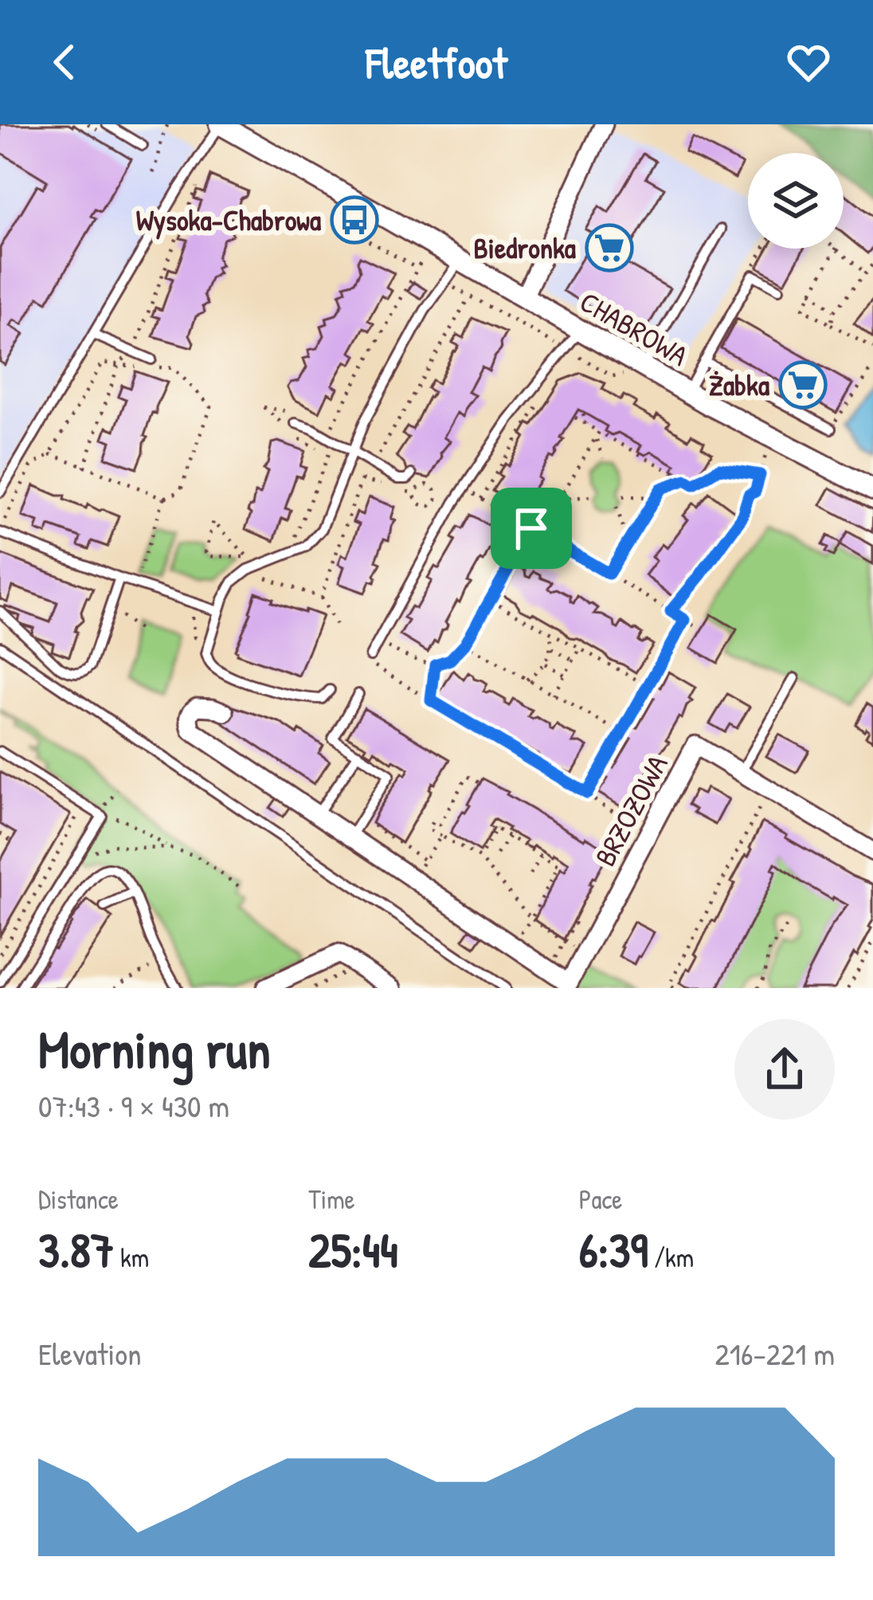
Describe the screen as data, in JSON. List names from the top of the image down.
{
  "streets": {
    "street": ["CHABROWA", "BRZOZOWA"]
  },
  "places": {
    "bus stop": ["Wysoka-Chabrowa"],
    "supermarket": ["Biedronka", "Żabka"]
  },
  "page": {
    "header": "Fleetfoot",
    "heading": ["Morning run", "07:43 · 9 × 430 m"],
    "stats": [
      ["Distance", "3.87 km"],
      ["Time", "25:44"],
      ["Pace", "6:39 /km"]
    ],
    "chart": ["Elevation", "216–221 m"]
  }
}
